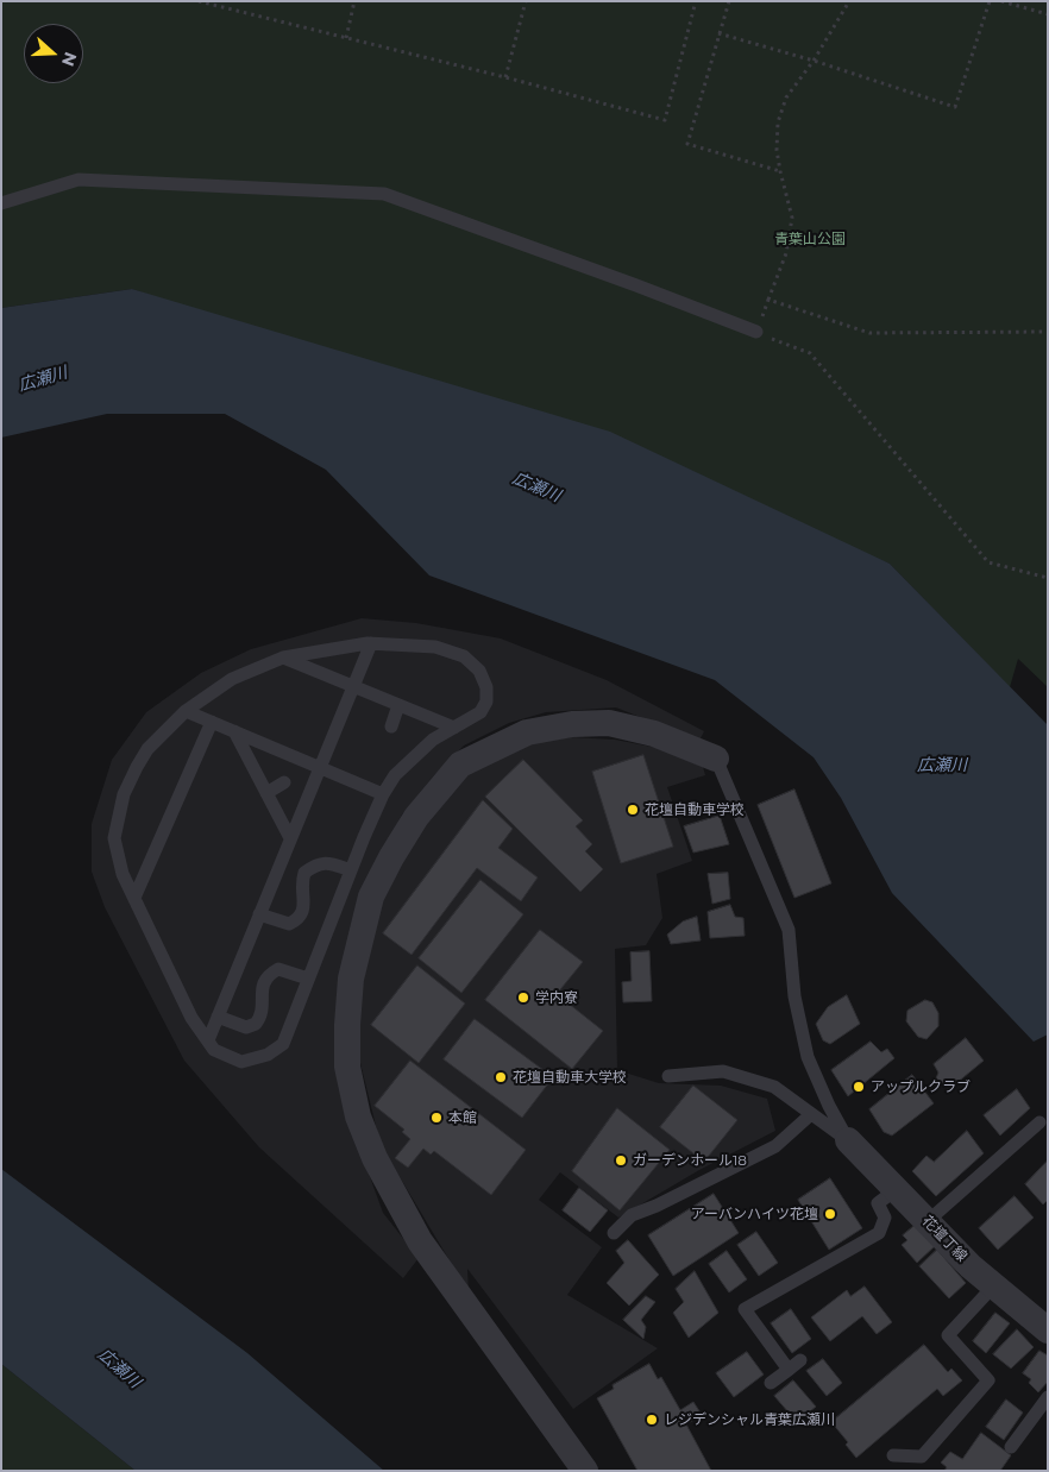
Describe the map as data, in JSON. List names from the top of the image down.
{
  "streets": {
    "street": ["花壇丁線"]
  },
  "water": ["広瀬川"],
  "parks": ["青葉山公園"],
  "places": [
    "花壇自動車学校",
    "学内寮",
    "花壇自動車大学校",
    "アップルクラブ",
    "本館",
    "ガーデンホール18",
    "アーバンハイツ花壇",
    "レジデンシャル青葉広瀬川"
  ],
  "north": "right"
}
